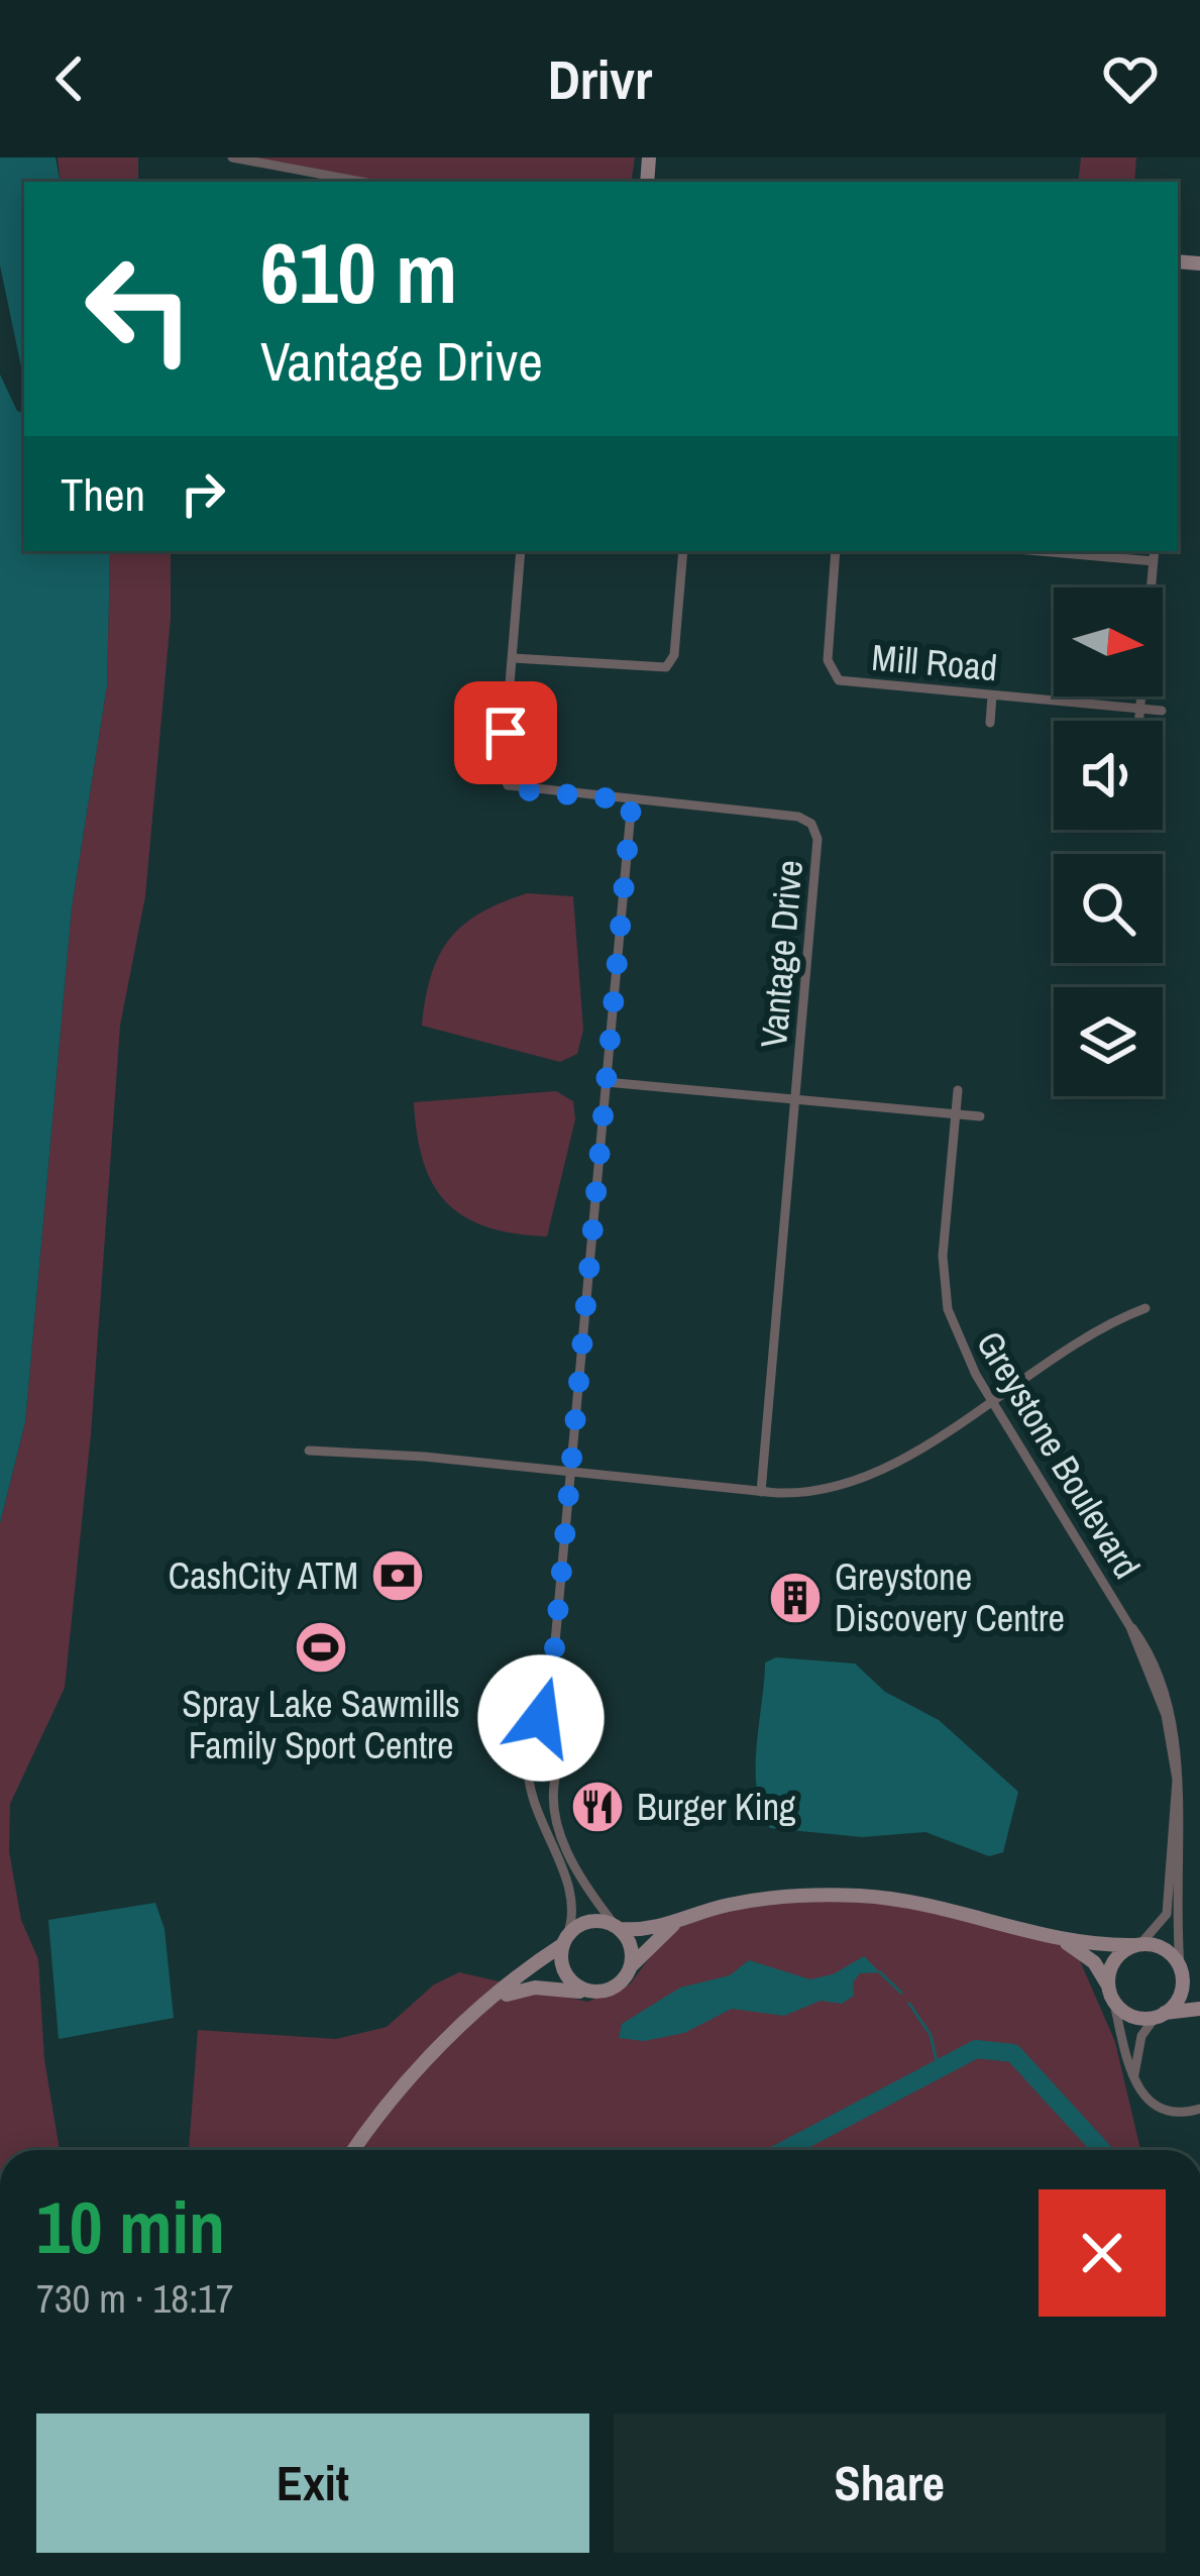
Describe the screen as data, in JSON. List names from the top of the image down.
{
  "streets": {
    "street": ["Mill Road", "Vantage Drive", "Greystone Boulevard"]
  },
  "places": {
    "bank": ["CashCity ATM"],
    "building": ["Greystone Discovery Centre"],
    "sports": ["Spray Lake Sawmills Family Sport Centre"],
    "restaurant": ["Burger King"]
  },
  "north": "right",
  "page": {
    "header": "Drivr",
    "turn": ["610 m", "Vantage Drive"],
    "then": "Then",
    "heading": ["10 min", "730 m · 18:17"],
    "buttons": ["Exit", "Share"]
  }
}
